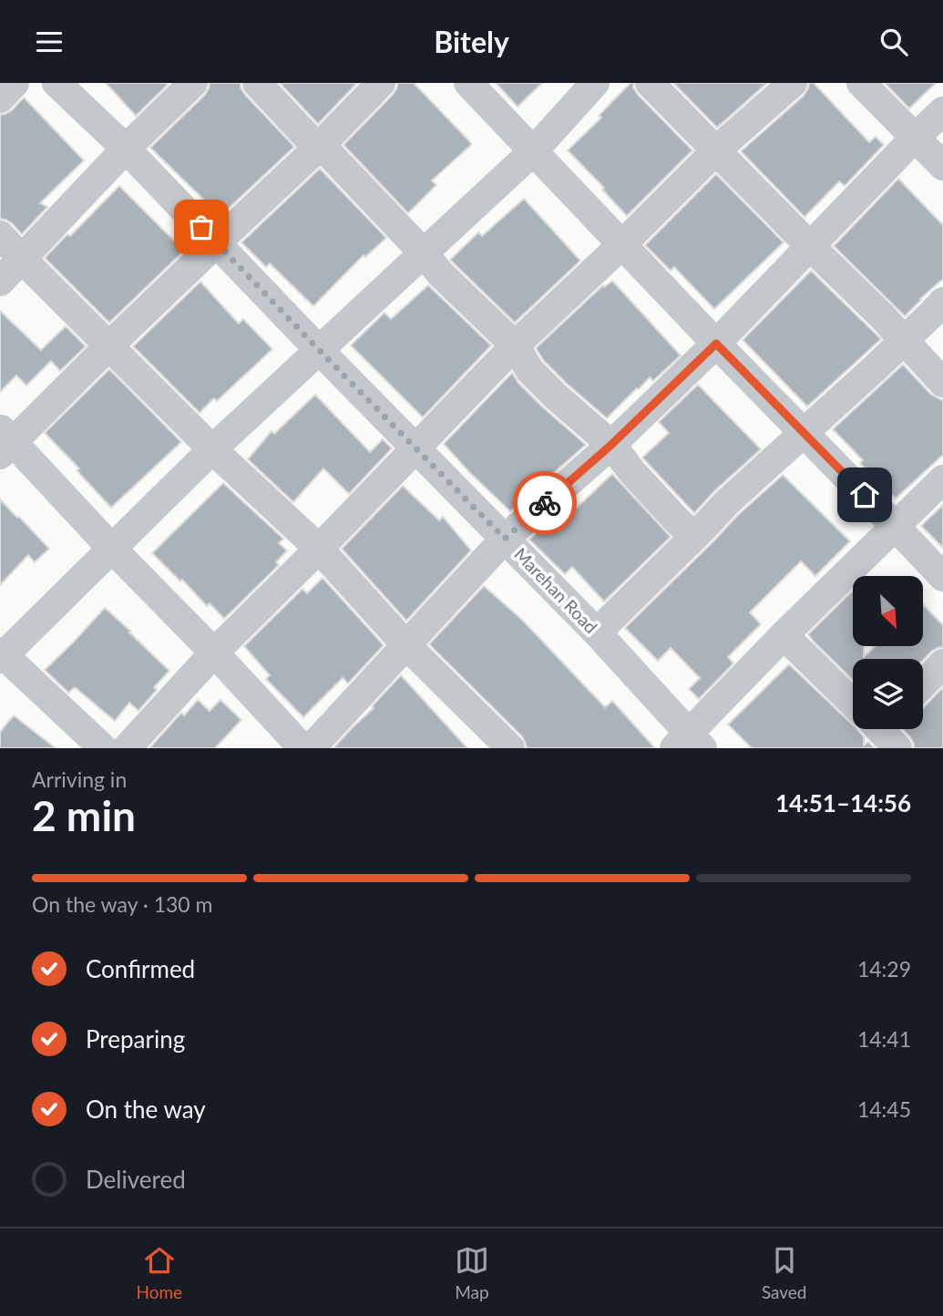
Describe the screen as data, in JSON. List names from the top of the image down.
{
  "streets": {
    "street": ["Marehan Road"]
  },
  "north": "bottom right",
  "page": {
    "header": "Bitely",
    "heading": ["2 min", "Arriving in", "14:51–14:56"],
    "bar": "On the way · 130 m",
    "list": [
      ["Confirmed", "14:29"],
      ["Preparing", "14:41"],
      ["On the way", "14:45"],
      "Delivered"
    ],
    "tabs": ["Home", "Map", "Saved"]
  }
}
